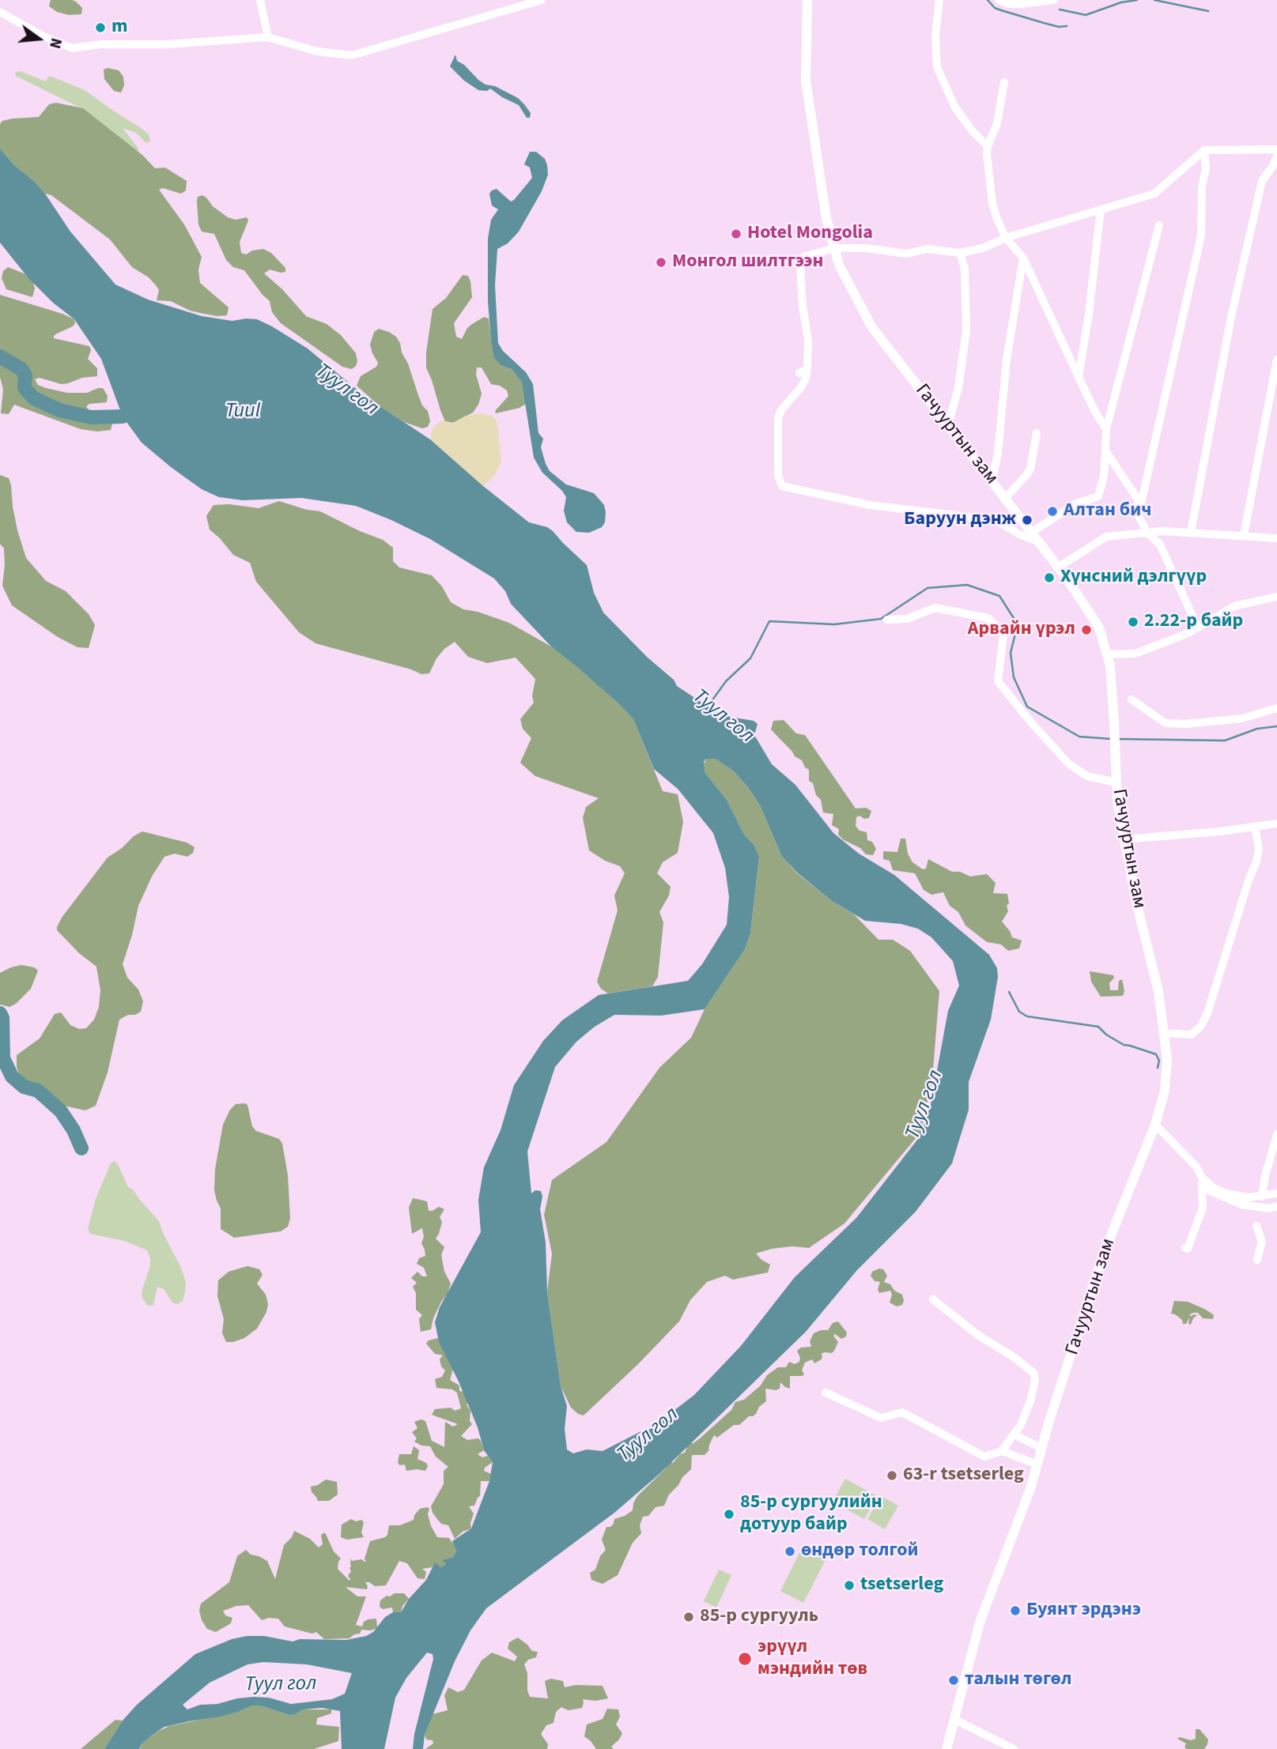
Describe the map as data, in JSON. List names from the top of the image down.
{
  "streets": {
    "main road": ["Гачууртын зам"]
  },
  "water": ["Туул гол", "Tuul"],
  "places": [
    "m",
    "Hotel Mongolia",
    "Монгол шилтгээн",
    "Алтан бич",
    "Баруун дэнж",
    "Хүнсний дэлгүүр",
    "2.22-р байр",
    "Арвайн үрэл",
    "63-r tsetserleg",
    "85-р сургуулийн дотуур байр",
    "өндөр толгой",
    "tsetserleg",
    "Буянт эрдэнэ",
    "85-р сургууль",
    "эрүүл мэндийн төв",
    "талын төгөл"
  ],
  "north": "right"
}
